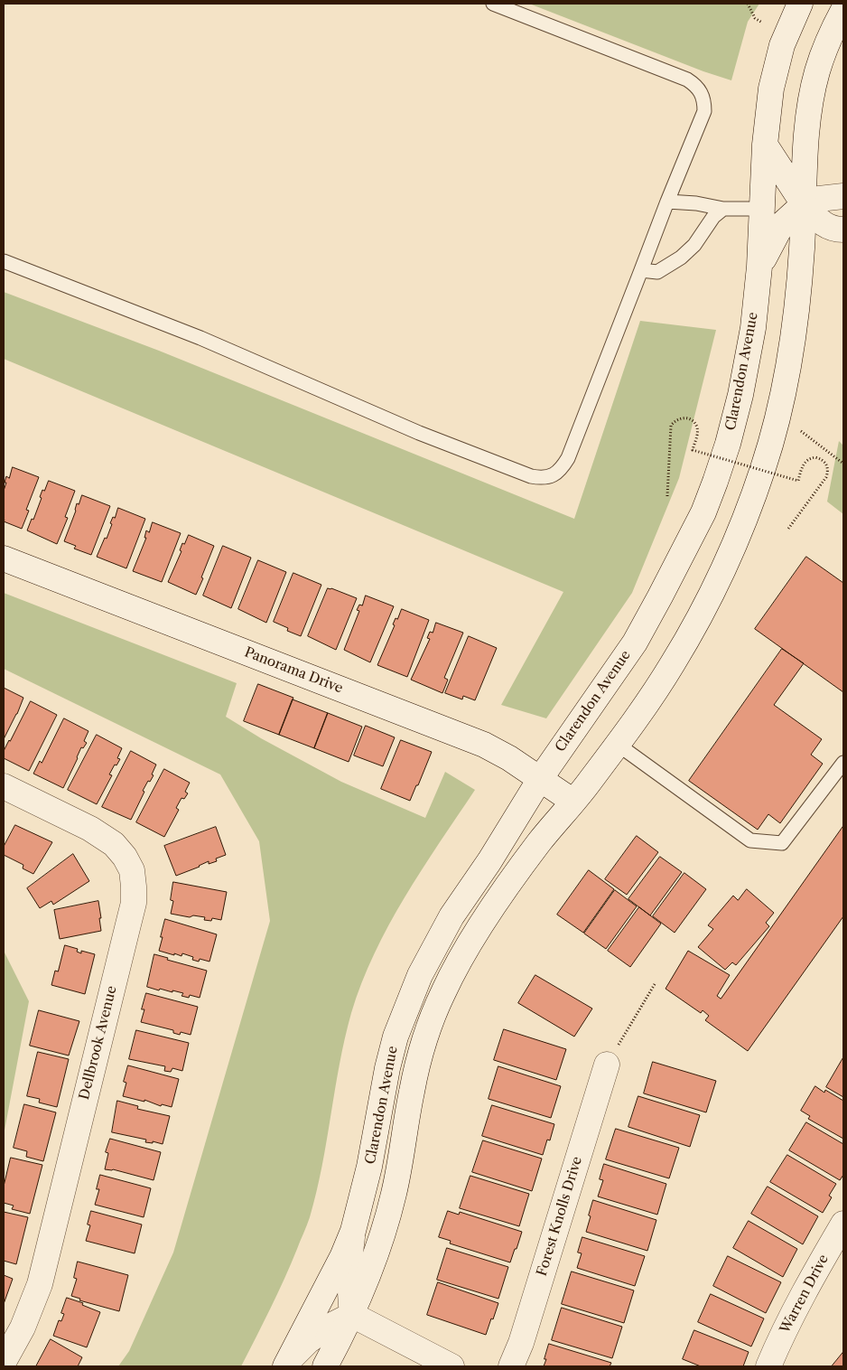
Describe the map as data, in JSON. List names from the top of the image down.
{
  "streets": {
    "main road": [
      "Clarendon Avenue",
      "Panorama Drive",
      "Dellbrook Avenue",
      "Forest Knolls Drive",
      "Warren Drive"
    ]
  },
  "crossings": [
    ["Clarendon Avenue", "Panorama Drive"]
  ]
}
